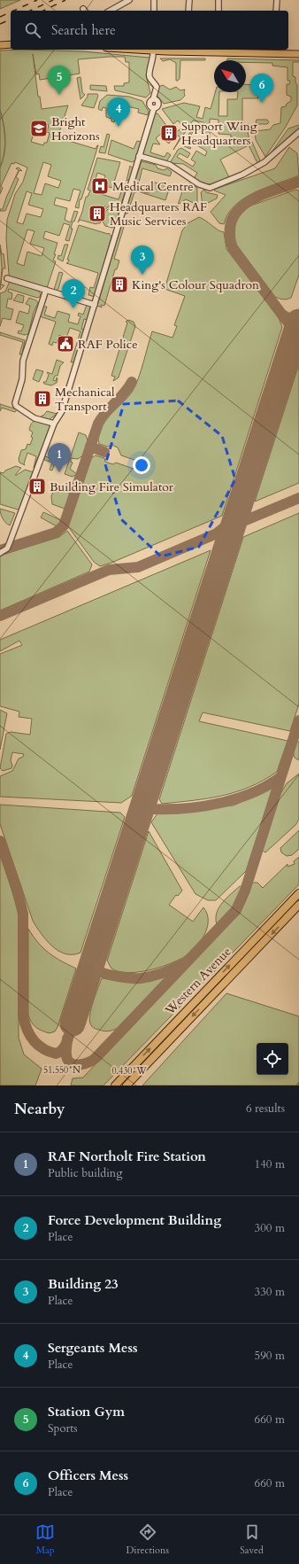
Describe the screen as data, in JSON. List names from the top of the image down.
{
  "streets": {
    "highway": ["Western Avenue"]
  },
  "places": {
    "school or university": ["Bright Horizons"],
    "building": [
      "Support Wing Headquarters",
      "Headquarters RAF Music Services",
      "King's Colour Squadron",
      "Mechanical Transport",
      "Building Fire Simulator"
    ],
    "hospital": ["Medical Centre"],
    "public building": ["RAF Police"]
  },
  "north": "top left",
  "page": {
    "search": "Search here",
    "pins": [
      "5",
      "6",
      "4",
      "3",
      "2",
      "1"
    ],
    "heading": ["Nearby", "6 results"],
    "list": [
      {
        "mark": "1",
        "name": "RAF Northolt Fire Station",
        "note": "Public building",
        "value": "140 m"
      },
      {
        "mark": "2",
        "name": "Force Development Building",
        "note": "Place",
        "value": "300 m"
      },
      {
        "mark": "3",
        "name": "Building 23",
        "note": "Place",
        "value": "330 m"
      },
      {
        "mark": "4",
        "name": "Sergeants Mess",
        "note": "Place",
        "value": "590 m"
      },
      {
        "mark": "5",
        "name": "Station Gym",
        "note": "Sports",
        "value": "660 m"
      },
      {
        "mark": "6",
        "name": "Officers Mess",
        "note": "Place",
        "value": "660 m"
      }
    ],
    "nav": ["Map", "Directions", "Saved"]
  },
  "coordinates": ["51.550°N", "0.430°W"]
}
